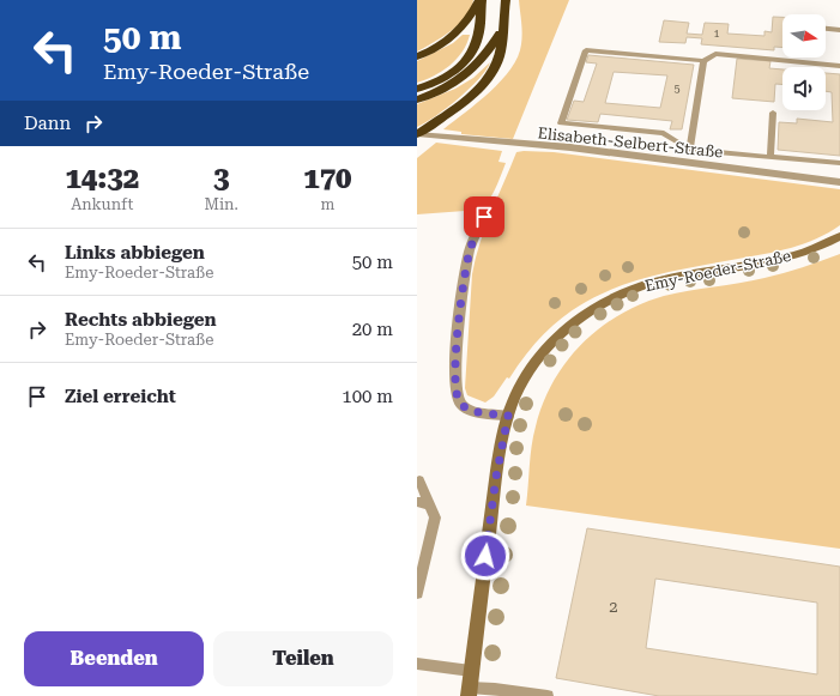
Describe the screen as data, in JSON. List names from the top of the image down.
{
  "streets": {
    "street": ["Elisabeth-Selbert-Straße", "Emy-Roeder-Straße"]
  },
  "house_numbers": ["1", "5", "2"],
  "north": "right",
  "page": {
    "turn": ["50 m", "Emy-Roeder-Straße"],
    "then": "Dann",
    "eta": [
      "14:32",
      "Ankunft",
      "3",
      "Min.",
      "170",
      "m"
    ],
    "list": [
      {
        "name": "Links abbiegen",
        "note": "Emy-Roeder-Straße",
        "value": "50 m"
      },
      {
        "name": "Rechts abbiegen",
        "note": "Emy-Roeder-Straße",
        "value": "20 m"
      },
      {
        "name": "Ziel erreicht",
        "value": "100 m"
      }
    ],
    "buttons": ["Beenden", "Teilen"]
  }
}
